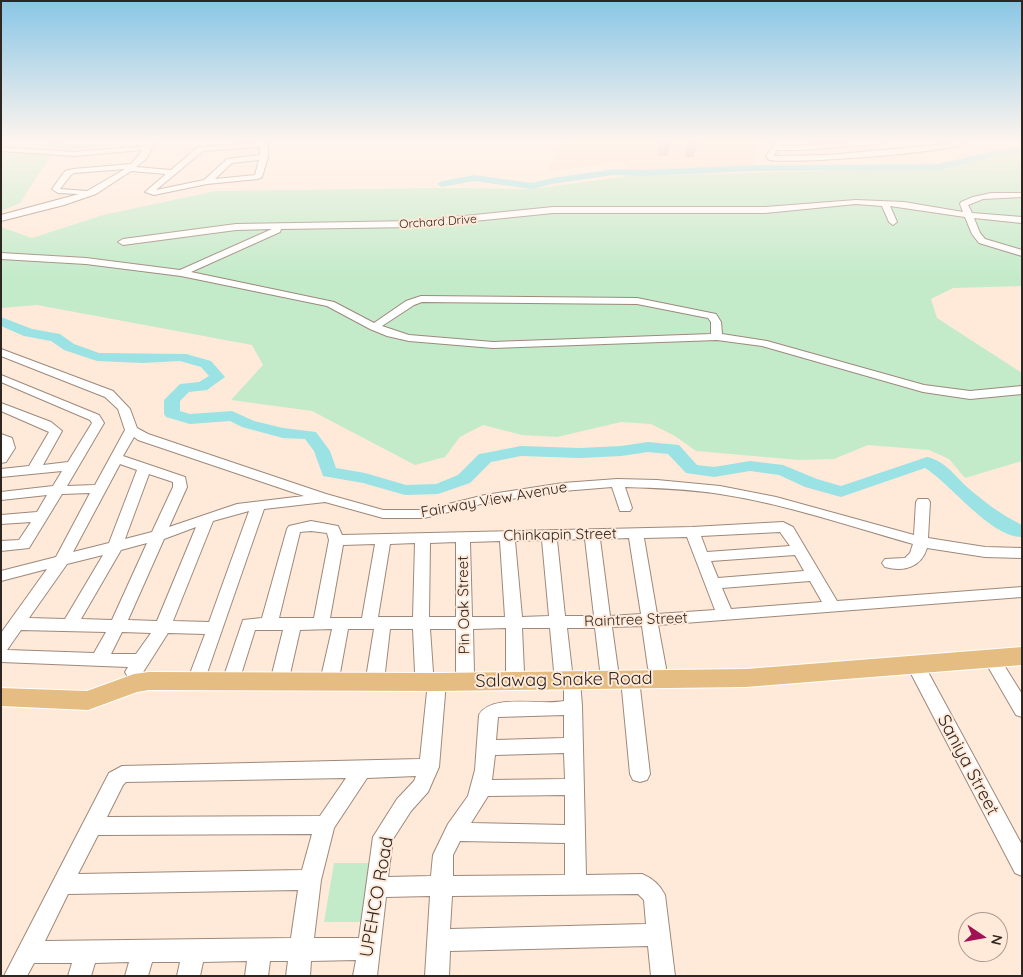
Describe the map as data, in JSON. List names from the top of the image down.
{
  "streets": {
    "main road": ["Salawag Snake Road"],
    "street": [
      "Orchard Drive",
      "Fairway View Avenue",
      "Chinkapin Street",
      "Pin Oak Street",
      "Raintree Street",
      "Saniya Street",
      "UPEHCO Road"
    ]
  },
  "crossings": [
    ["Chinkapin Street", "Pin Oak Street"],
    ["Chinkapin Street", "UPEHCO Road"],
    ["Pin Oak Street", "Raintree Street"],
    ["Raintree Street", "UPEHCO Road"],
    ["Salawag Snake Road", "Saniya Street"],
    ["Salawag Snake Road", "UPEHCO Road"]
  ],
  "north": "right"
}
